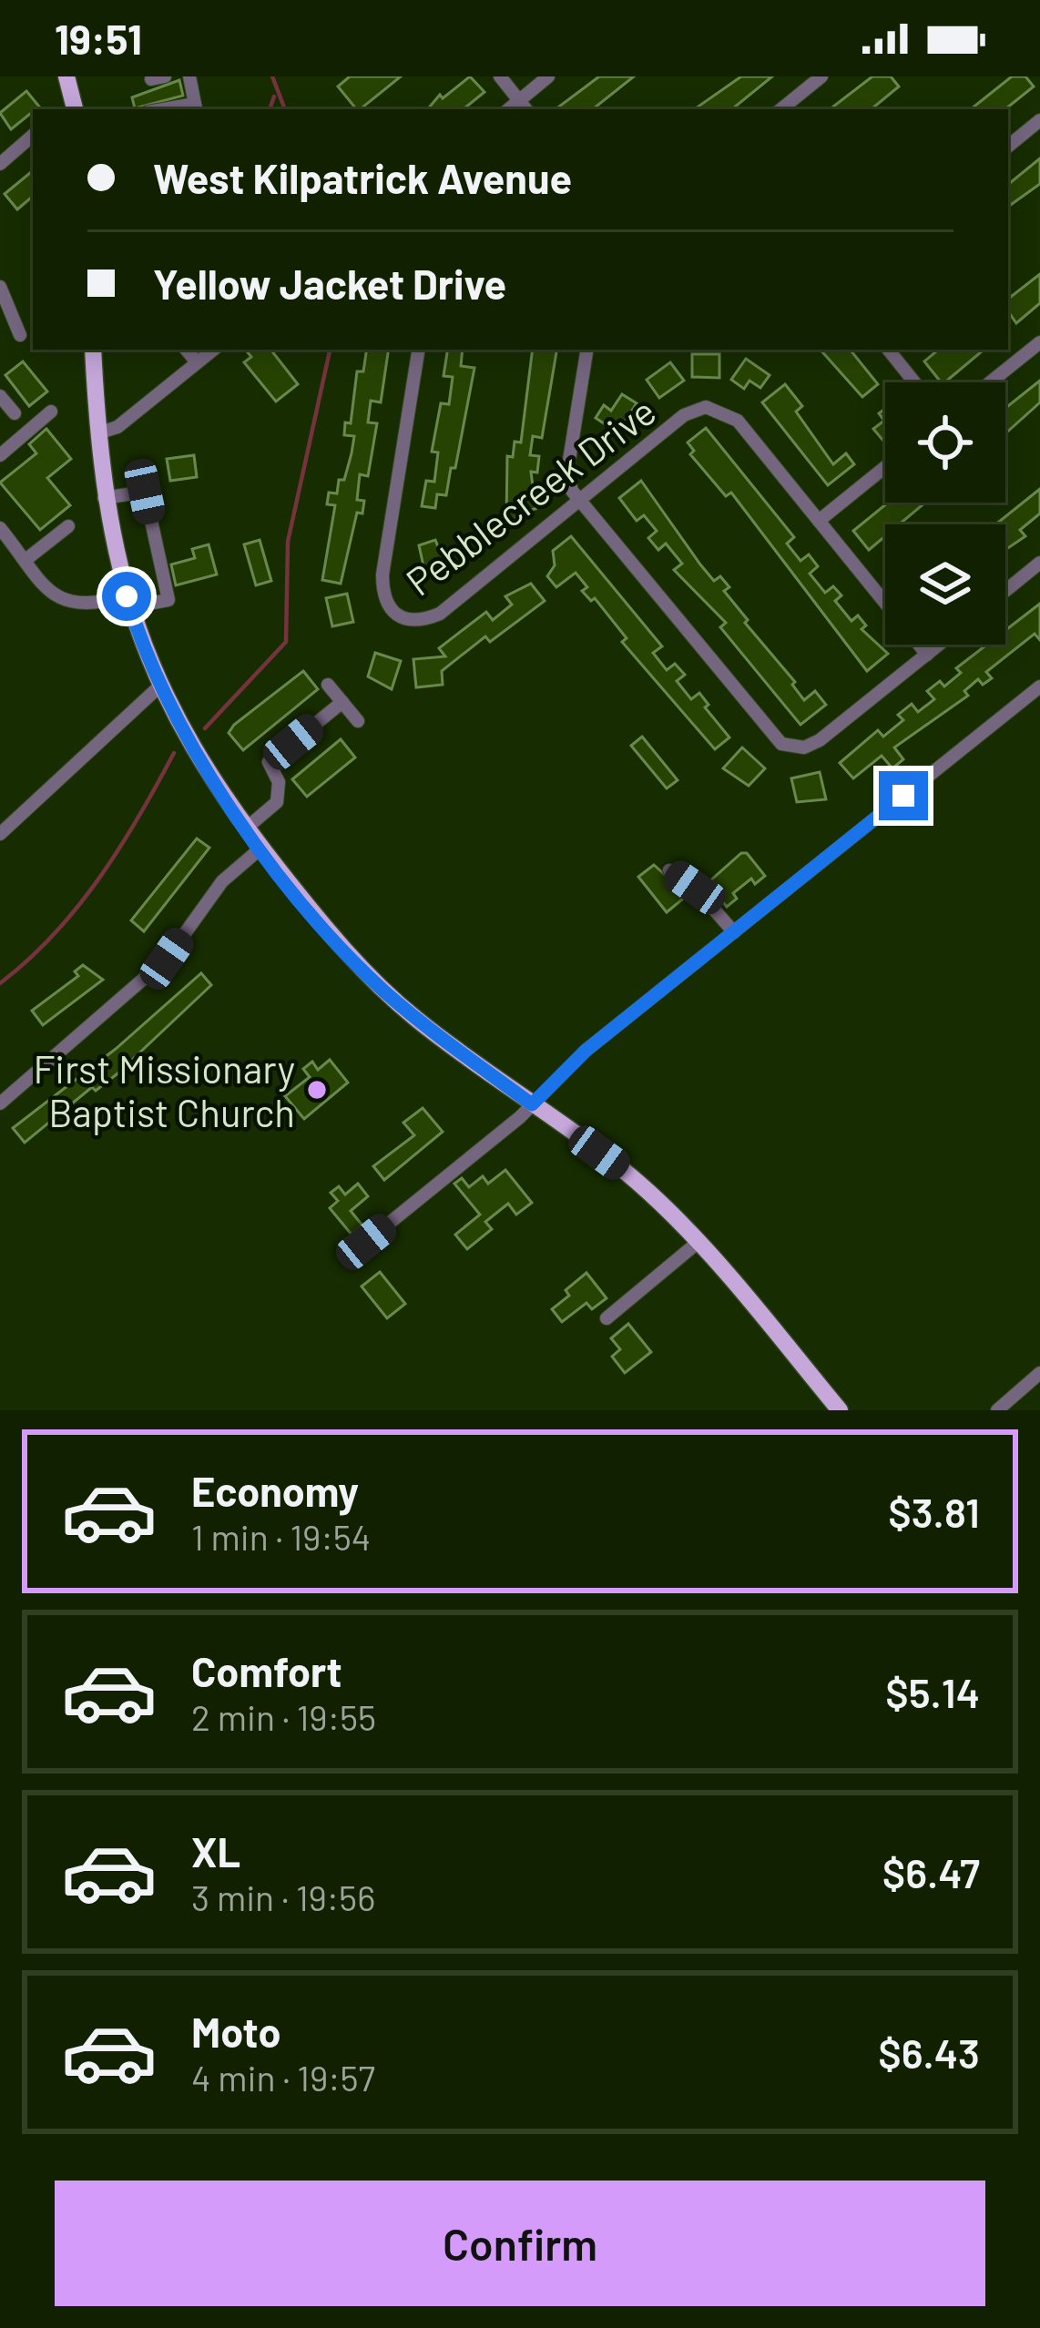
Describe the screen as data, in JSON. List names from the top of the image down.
{
  "streets": {
    "street": ["Pebblecreek Drive"]
  },
  "places": ["First Missionary Baptist Church"],
  "page": {
    "status": "19:51",
    "banner": ["West Kilpatrick Avenue", "Yellow Jacket Drive"],
    "list": [
      {
        "name": "Economy",
        "note": "1 min · 19:54",
        "value": "$3.81"
      },
      {
        "name": "Comfort",
        "note": "2 min · 19:55",
        "value": "$5.14"
      },
      {
        "name": "XL",
        "note": "3 min · 19:56",
        "value": "$6.47"
      },
      {
        "name": "Moto",
        "note": "4 min · 19:57",
        "value": "$6.43"
      }
    ],
    "buttons": "Confirm"
  }
}
